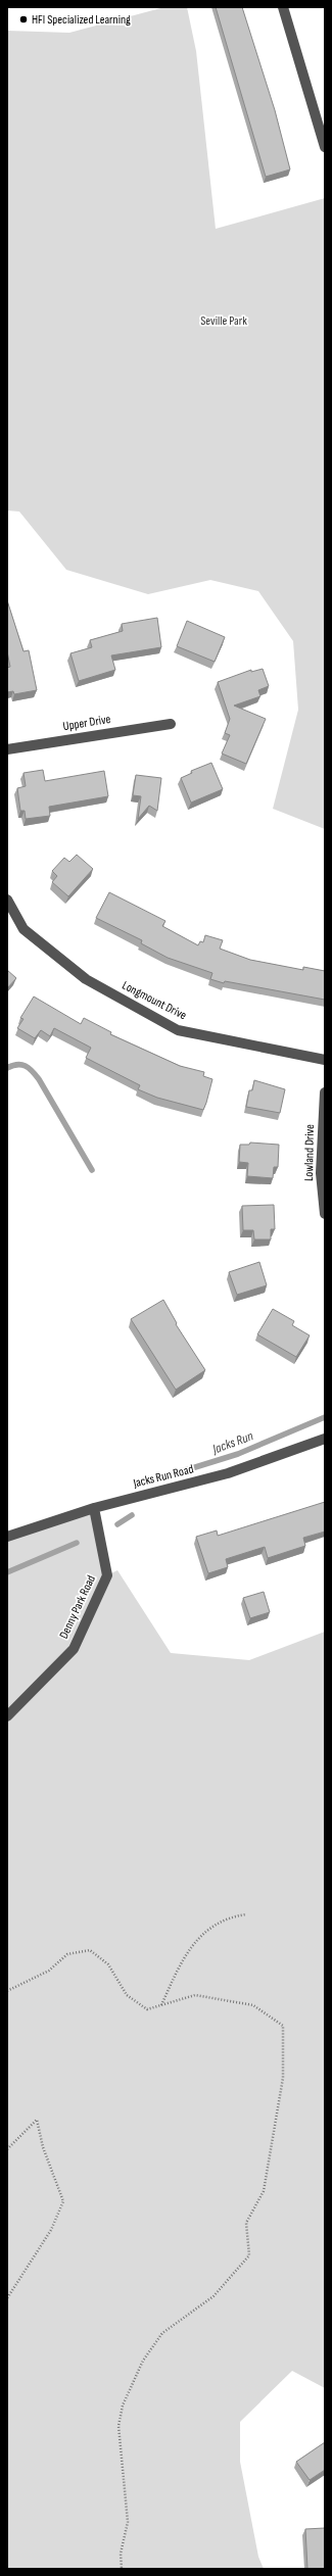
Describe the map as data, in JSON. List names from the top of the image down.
{
  "streets": {
    "street": [
      "Upper Drive",
      "Longmount Drive",
      "Lowland Drive",
      "Jacks Run Road",
      "Denny Park Road"
    ]
  },
  "crossings": [
    ["Jacks Run Road", "Denny Park Road"]
  ],
  "water": ["Jacks Run"],
  "parks": ["Seville Park"],
  "places": ["HFI Specialized Learning"]
}
